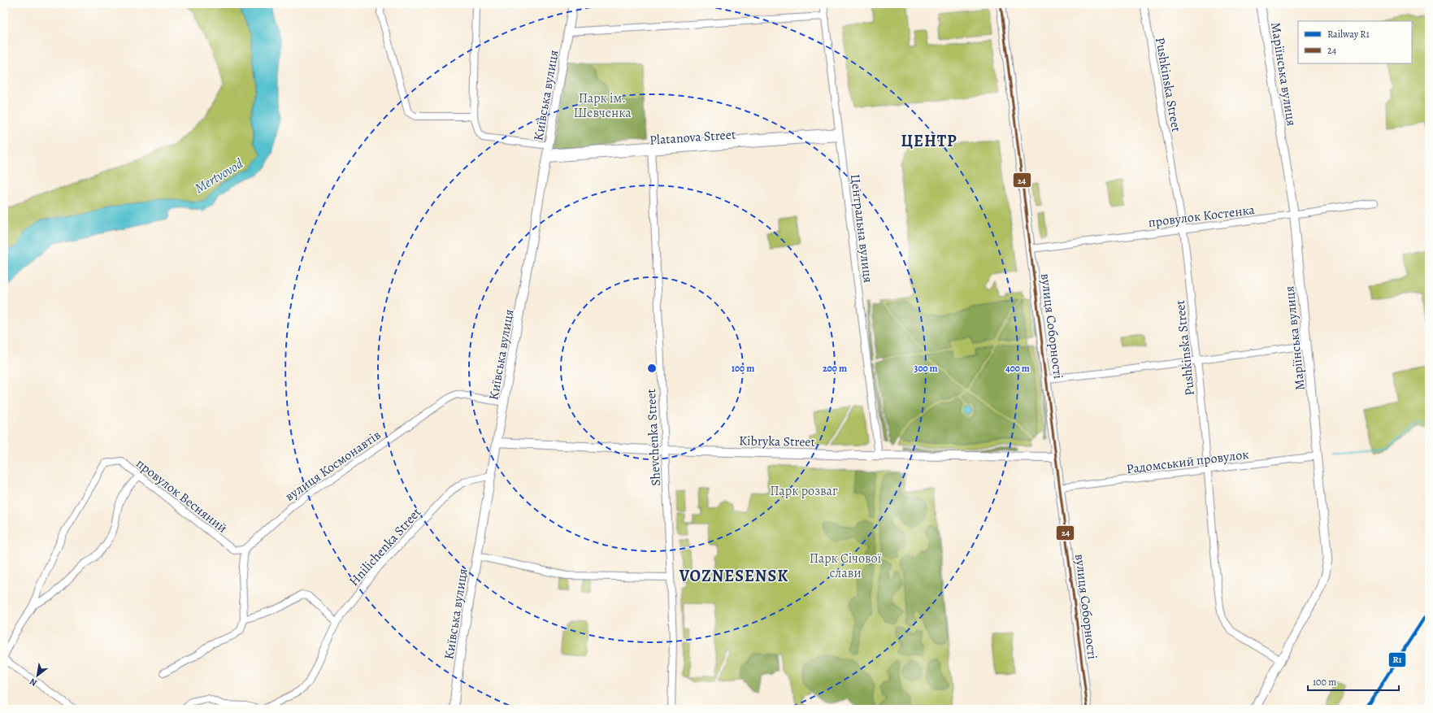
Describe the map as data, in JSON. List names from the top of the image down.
{
  "streets": {
    "main road": [
      "Маріїнська вулиця",
      "Київська вулиця",
      "вулиця Соборності",
      "Kibryka Street"
    ],
    "street": [
      "Pushkinska Street",
      "Platanova Street",
      "провулок Костенка",
      "Центральна вулиця",
      "Shevchenka Street",
      "Радомський провулок",
      "вулиця Космонавтів",
      "провулок Весняний",
      "Hnilichenka Street"
    ]
  },
  "crossings": [
    ["Маріїнська вулиця", "Pushkinska Street"],
    ["Маріїнська вулиця", "провулок Костенка"],
    ["Маріїнська вулиця", "Радомський провулок"],
    ["Pushkinska Street", "провулок Костенка"],
    ["Pushkinska Street", "Радомський провулок"],
    ["Київська вулиця", "Platanova Street"],
    ["Київська вулиця", "Kibryka Street"],
    ["Київська вулиця", "вулиця Космонавтів"],
    ["Київська вулиця", "Hnilichenka Street"],
    ["Platanova Street", "Центральна вулиця"],
    ["Platanova Street", "Shevchenka Street"],
    ["провулок Костенка", "вулиця Соборності"],
    ["Центральна вулиця", "Kibryka Street"],
    ["вулиця Соборності", "Kibryka Street"],
    ["вулиця Соборності", "Радомський провулок"],
    ["Shevchenka Street", "Kibryka Street"],
    ["вулиця Космонавтів", "провулок Весняний"]
  ],
  "districts": ["ЦЕНТР", "VOZNESENSK"],
  "water": ["Mertvovod"],
  "parks": ["Парк ім. Шевченка", "Парк розваг", "Парк Січової слави"],
  "lines": ["transit line 24", "rail line R1"],
  "legend": ["Railway R1", "24"],
  "scale_bar": "100 m",
  "north": "bottom left",
  "rings": [
    "100 m",
    "200 m",
    "300 m",
    "400 m"
  ]
}
